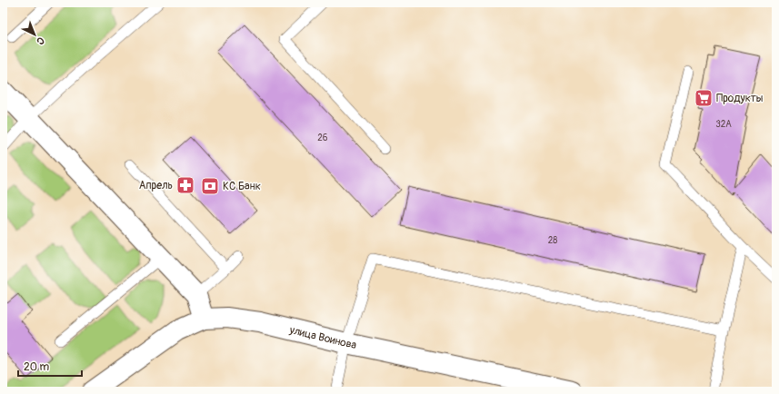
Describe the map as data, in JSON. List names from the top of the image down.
{
  "streets": {
    "street": ["улица Воинова"]
  },
  "places": {
    "supermarket": ["Продукты"],
    "pharmacy": ["Апрель"],
    "bank": ["КС Банк"]
  },
  "house_numbers": ["32А", "26", "28"],
  "scale_bar": "20 m",
  "north": "bottom right"
}
